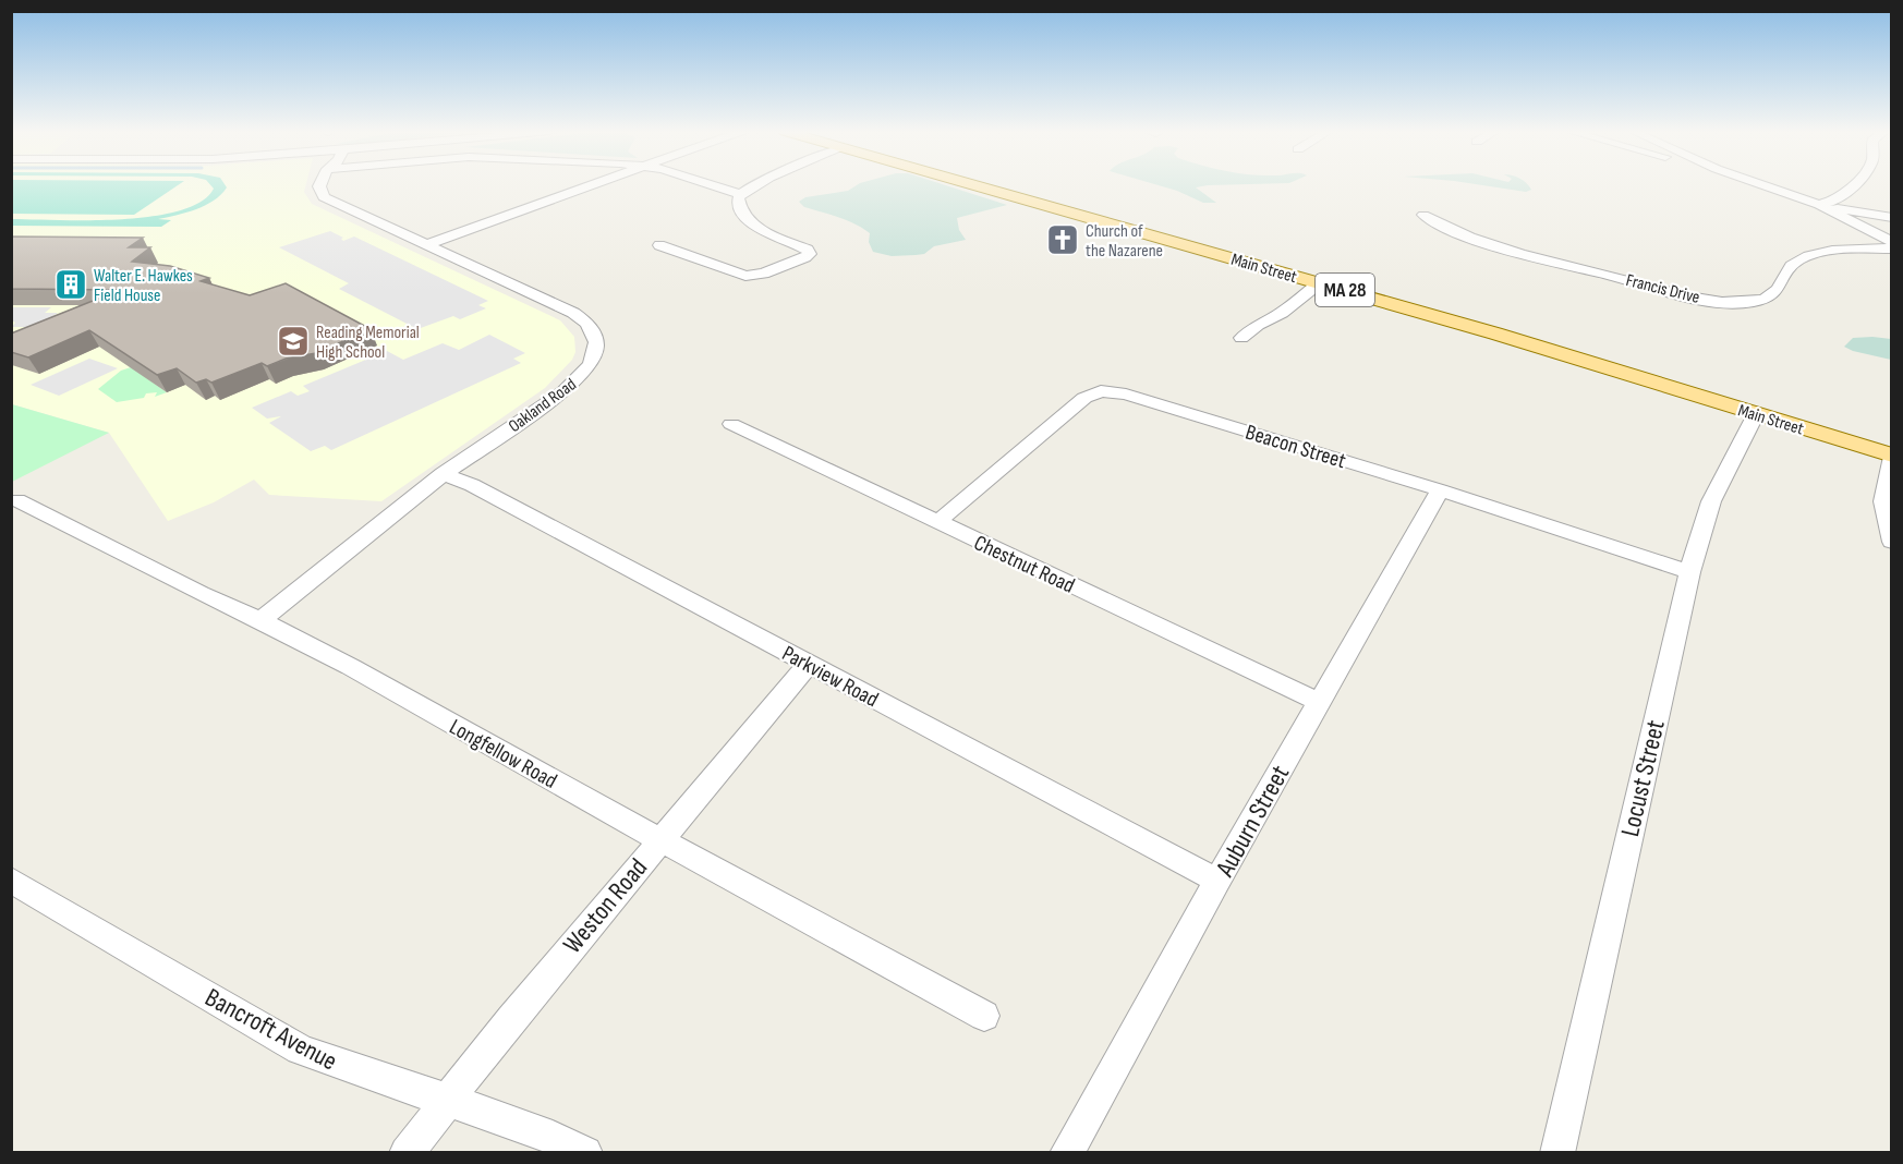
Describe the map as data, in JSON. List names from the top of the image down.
{
  "streets": {
    "main road": ["Main Street", "MA 28"],
    "street": [
      "Francis Drive",
      "Oakland Road",
      "Beacon Street",
      "Chestnut Road",
      "Parkview Road",
      "Longfellow Road",
      "Locust Street",
      "Auburn Street",
      "Weston Road",
      "Bancroft Avenue"
    ]
  },
  "crossings": [
    ["Main Street", "Locust Street"],
    ["Oakland Road", "Parkview Road"],
    ["Oakland Road", "Longfellow Road"],
    ["Beacon Street", "Chestnut Road"],
    ["Beacon Street", "Locust Street"],
    ["Beacon Street", "Auburn Street"],
    ["Chestnut Road", "Auburn Street"],
    ["Parkview Road", "Auburn Street"],
    ["Parkview Road", "Weston Road"],
    ["Longfellow Road", "Weston Road"],
    ["Weston Road", "Bancroft Avenue"]
  ],
  "places": {
    "church": ["Church of the Nazarene"],
    "building": ["Walter E. Hawkes Field House"],
    "school or university": ["Reading Memorial High School"]
  }
}
